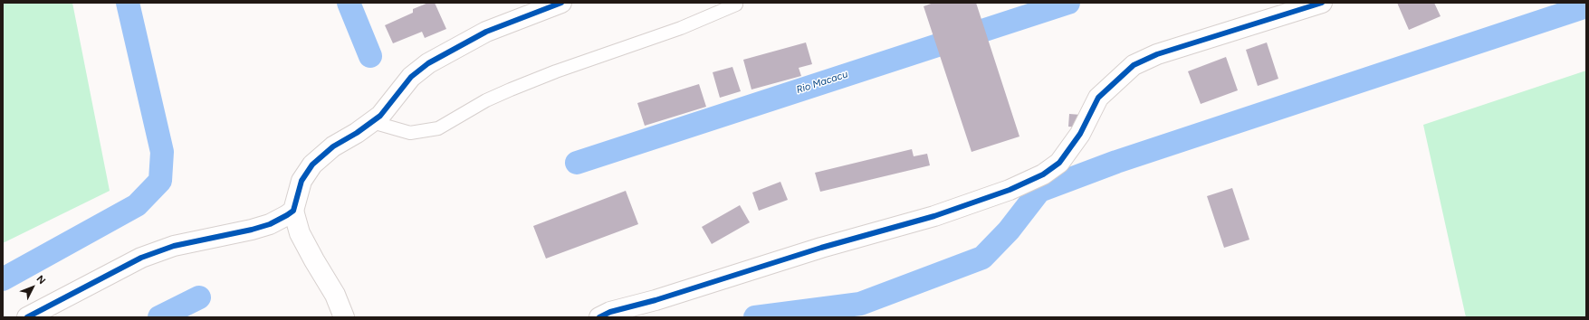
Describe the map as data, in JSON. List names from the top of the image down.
{
  "water": ["Rio Macacu"],
  "north": "top right"
}
